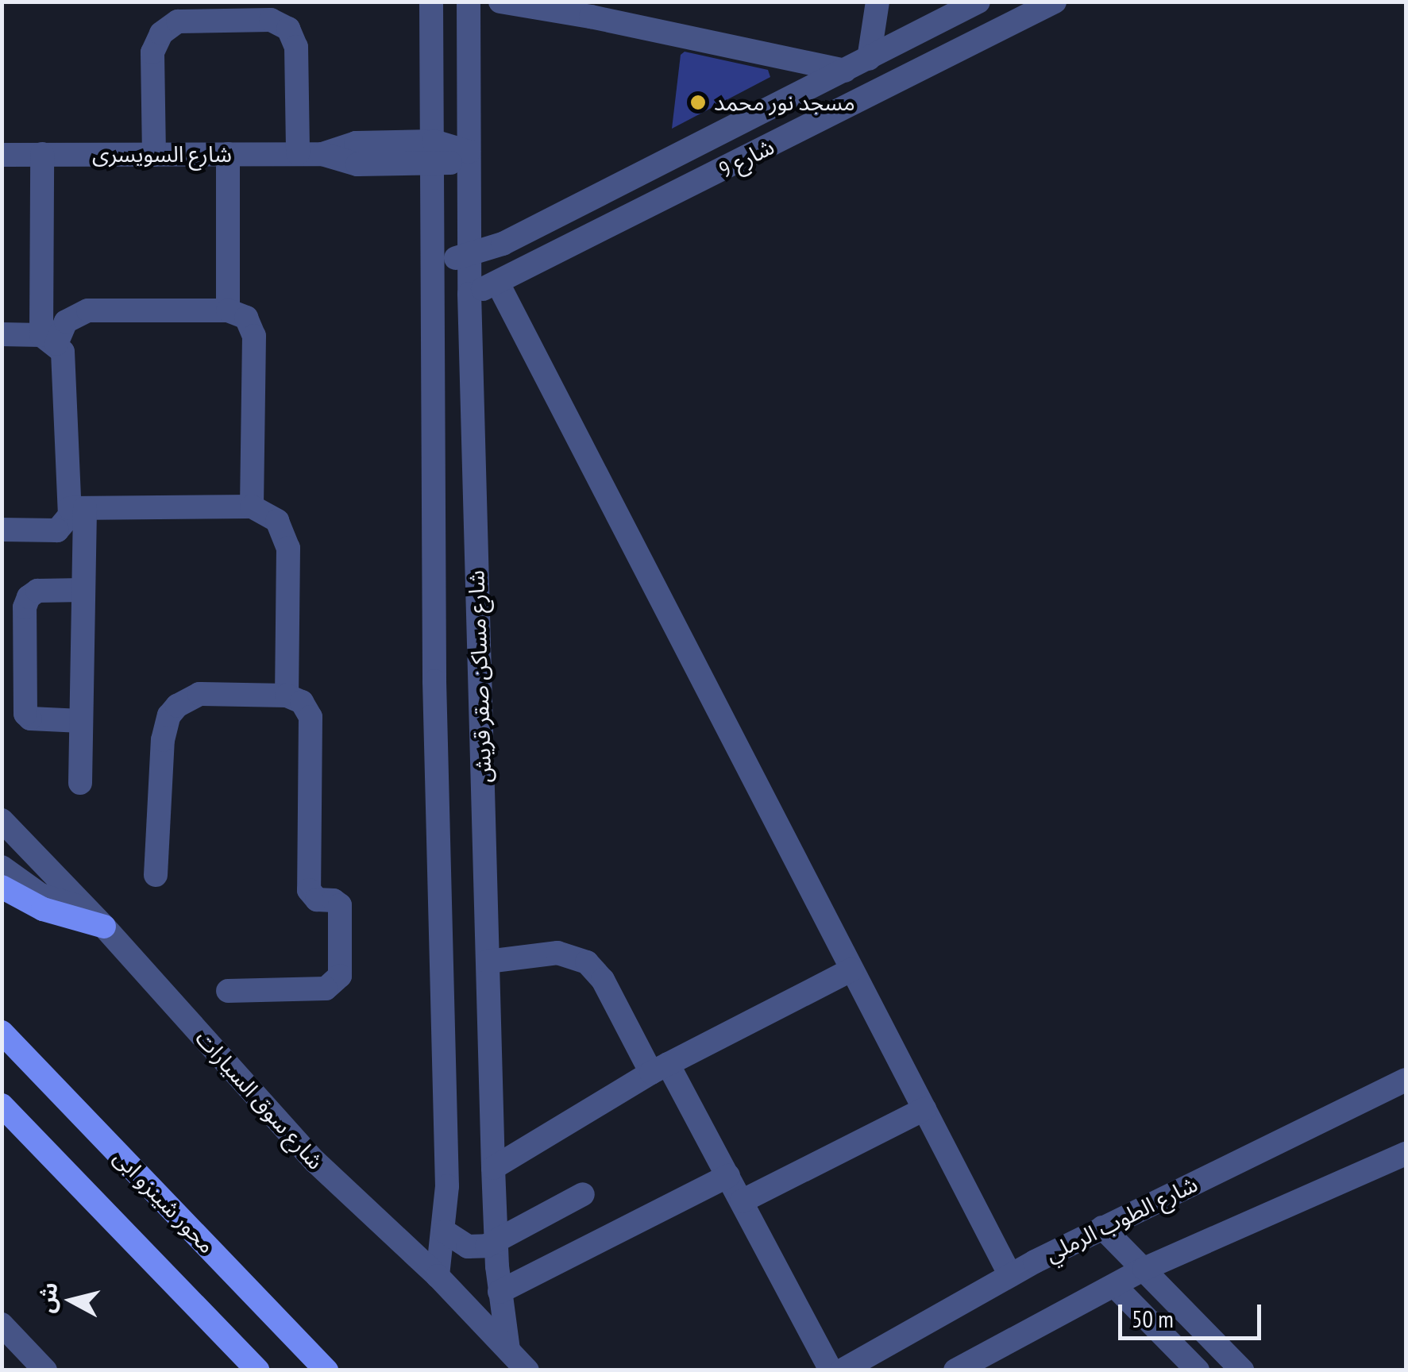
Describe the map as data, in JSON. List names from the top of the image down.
{
  "streets": {
    "main road": ["محور شينزو ابى"],
    "street": [
      "شارع السويسرى",
      "شارع 9",
      "شارع مساكن صقر قريش",
      "شارع سوق السيارات",
      "شارع الطوب الرملي"
    ]
  },
  "crossings": [
    ["شارع السويسرى", "شارع مساكن صقر قريش"],
    ["شارع 9", "شارع مساكن صقر قريش"],
    ["شارع مساكن صقر قريش", "شارع سوق السيارات"]
  ],
  "places": ["مسجد نور محمد"],
  "scale_bar": "50 m",
  "north": "left"
}
